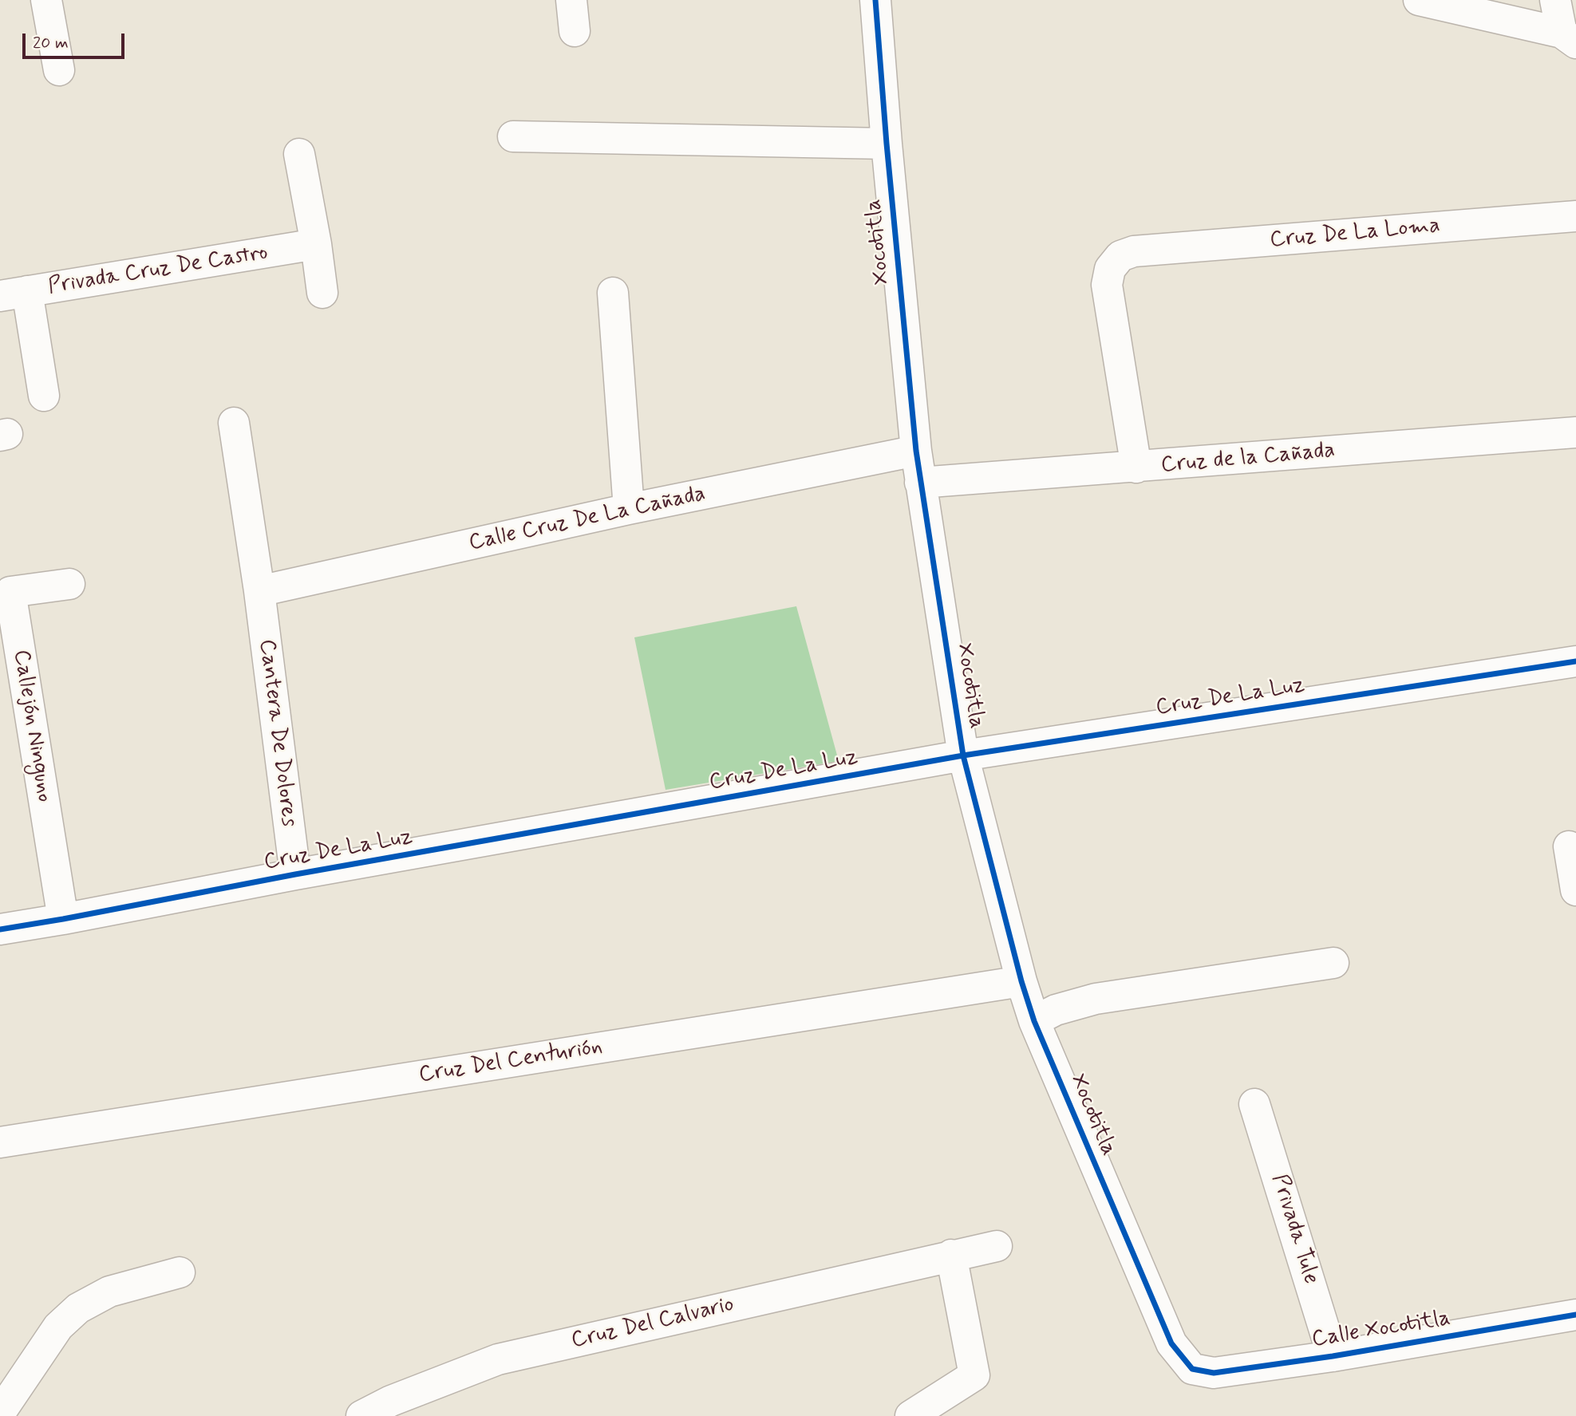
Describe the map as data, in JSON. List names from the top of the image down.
{
  "streets": {
    "street": [
      "Cruz De La Loma",
      "Xocotitla",
      "Privada Cruz De Castro",
      "Cruz de la Cañada",
      "Calle Cruz De La Cañada",
      "Cruz De La Luz",
      "Callejón Ninguno",
      "Cantera De Dolores",
      "Cruz Del Centurión",
      "Privada Tule",
      "Cruz Del Calvario",
      "Calle Xocotitla"
    ]
  },
  "crossings": [
    ["Cruz De La Loma", "Cruz de la Cañada"],
    ["Xocotitla", "Cruz de la Cañada"],
    ["Xocotitla", "Calle Cruz De La Cañada"],
    ["Xocotitla", "Cruz De La Luz"],
    ["Xocotitla", "Cruz Del Centurión"],
    ["Xocotitla", "Calle Xocotitla"],
    ["Calle Cruz De La Cañada", "Cantera De Dolores"],
    ["Cruz De La Luz", "Callejón Ninguno"],
    ["Cruz De La Luz", "Cantera De Dolores"],
    ["Privada Tule", "Calle Xocotitla"]
  ],
  "scale_bar": "20 m"
}
